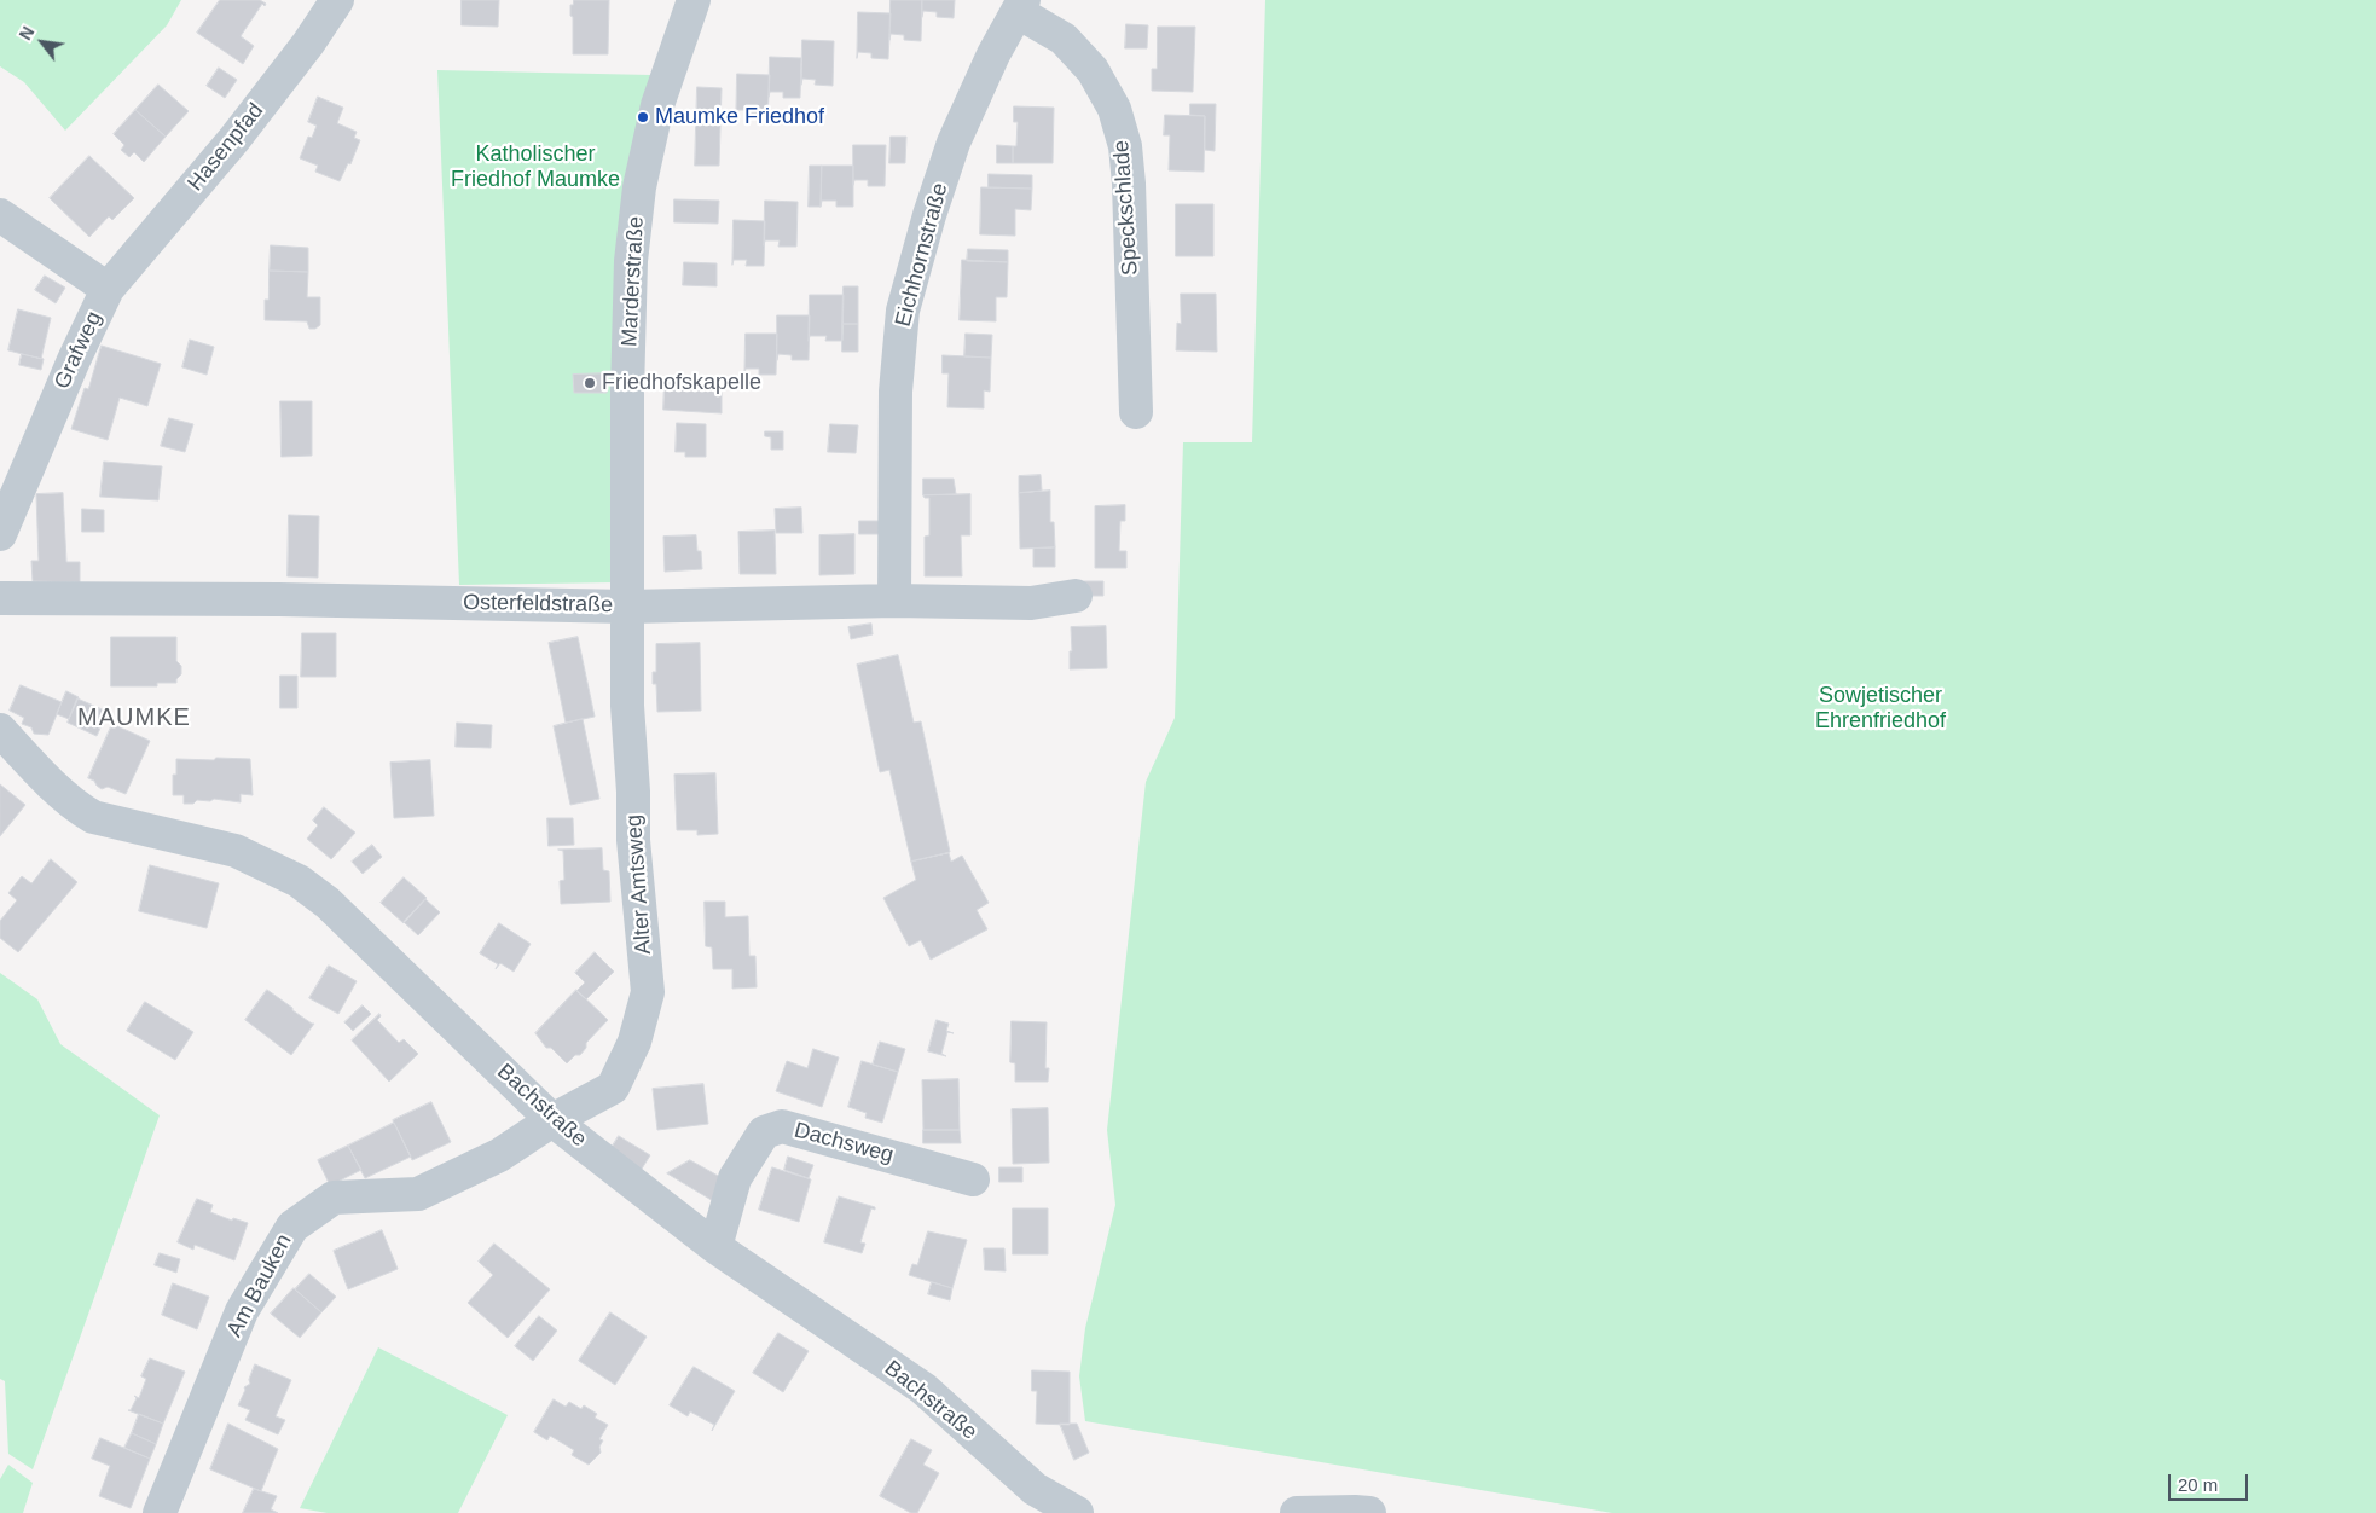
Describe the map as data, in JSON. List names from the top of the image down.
{
  "streets": {
    "street": [
      "Hasenpfad",
      "Speckschlade",
      "Eichhornstraße",
      "Marderstraße",
      "Grafweg",
      "Osterfeldstraße",
      "Alter Amtsweg",
      "Bachstraße",
      "Dachsweg",
      "Am Bauken"
    ]
  },
  "crossings": [
    ["Hasenpfad", "Grafweg"],
    ["Speckschlade", "Eichhornstraße"],
    ["Eichhornstraße", "Osterfeldstraße"],
    ["Marderstraße", "Osterfeldstraße"],
    ["Marderstraße", "Alter Amtsweg"],
    ["Osterfeldstraße", "Alter Amtsweg"],
    ["Alter Amtsweg", "Bachstraße"],
    ["Alter Amtsweg", "Am Bauken"],
    ["Bachstraße", "Dachsweg"],
    ["Bachstraße", "Am Bauken"]
  ],
  "districts": ["MAUMKE"],
  "parks": ["Katholischer Friedhof Maumke", "Sowjetischer Ehrenfriedhof"],
  "places": ["Maumke Friedhof", "Friedhofskapelle"],
  "scale_bar": "20 m",
  "north": "top left"
}
